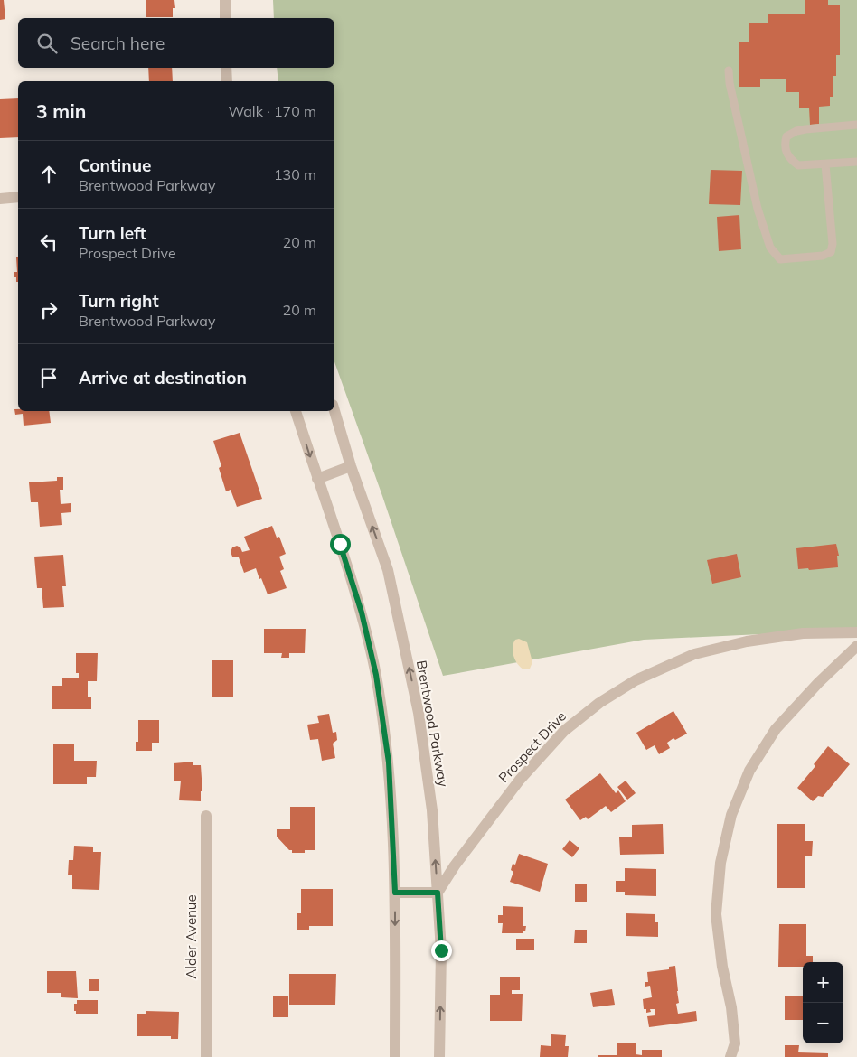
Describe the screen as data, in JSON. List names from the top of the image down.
{
  "streets": {
    "street": ["Brentwood Parkway", "Prospect Drive", "Alder Avenue"]
  },
  "crossings": [
    ["Brentwood Parkway", "Prospect Drive"]
  ],
  "page": {
    "search": "Search here",
    "heading": ["3 min", "Walk · 170 m"],
    "list": [
      ["Continue", "Brentwood Parkway", "130 m"],
      ["Turn left", "Prospect Drive", "20 m"],
      ["Turn right", "Brentwood Parkway", "20 m"],
      "Arrive at destination"
    ],
    "map_buttons": ["+", "−"]
  }
}
